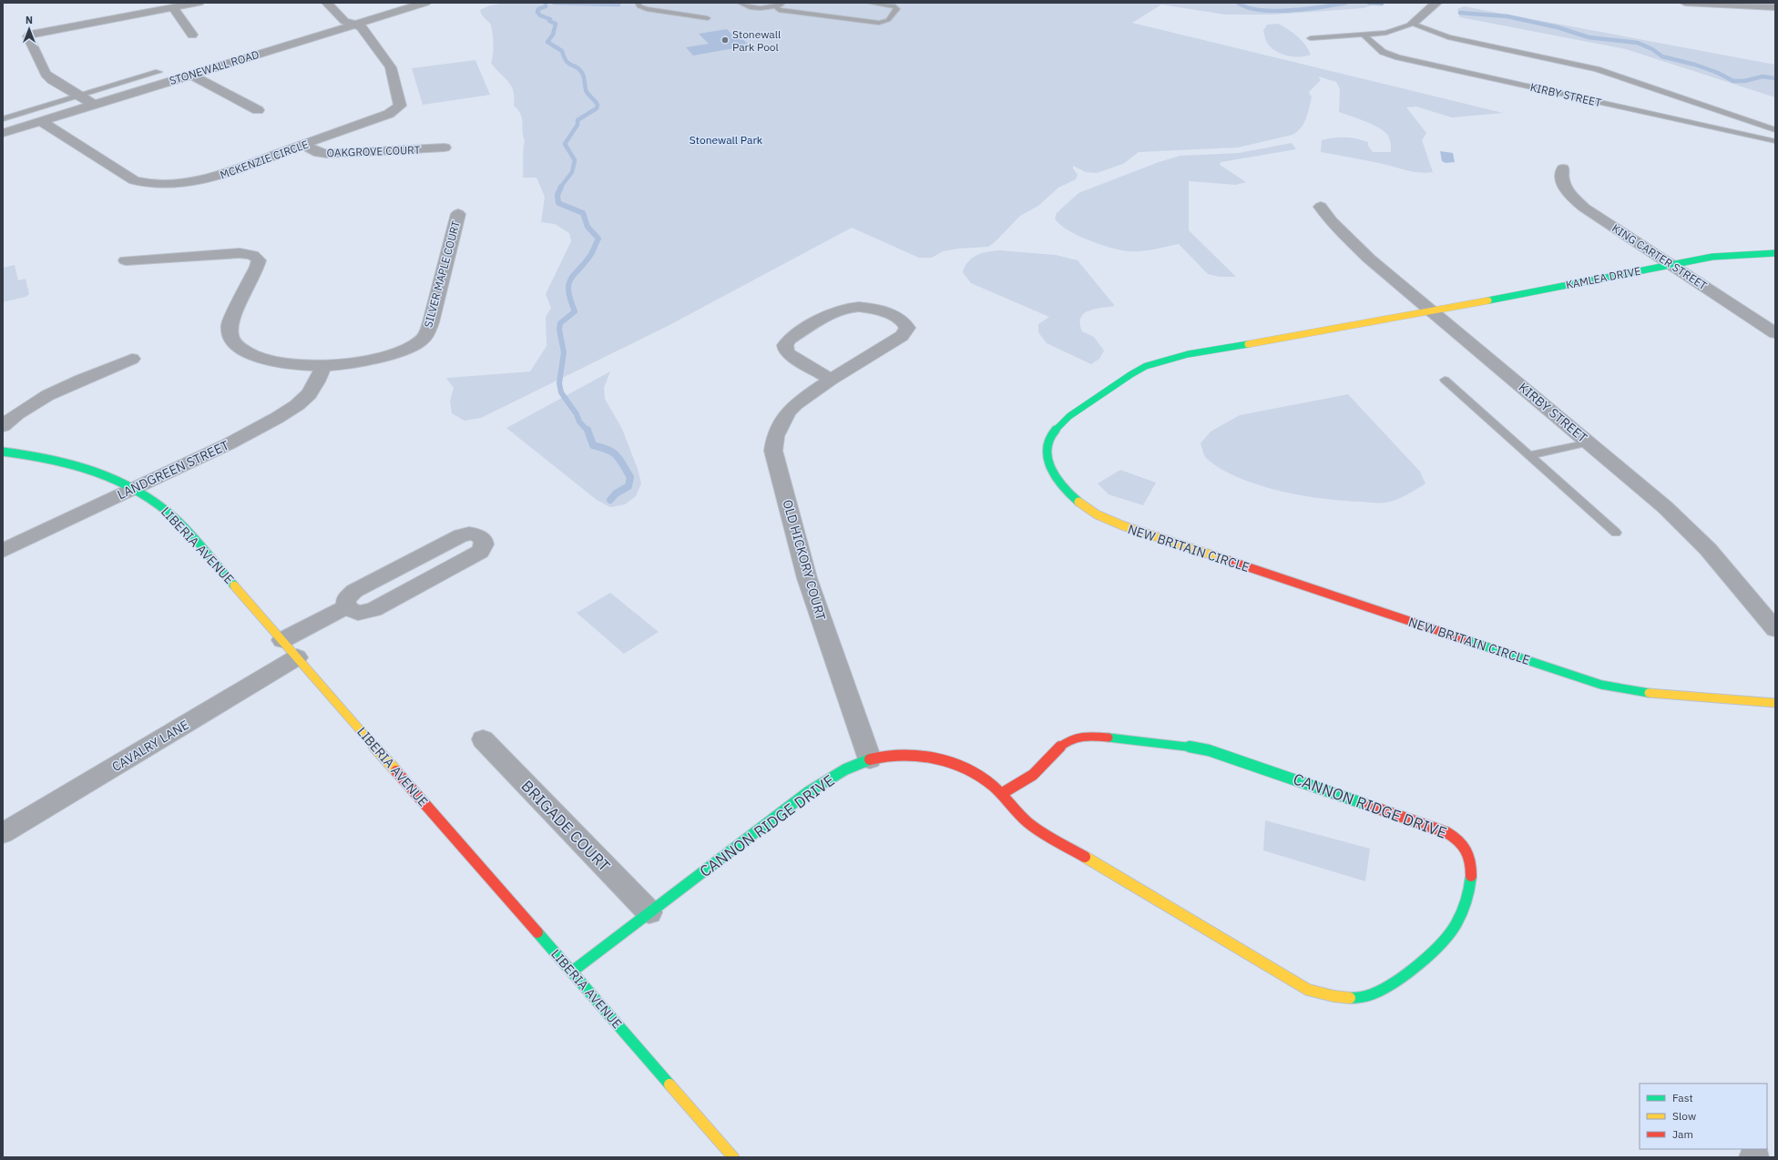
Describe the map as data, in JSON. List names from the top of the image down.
{
  "streets": {
    "street": [
      "STONEWALL ROAD",
      "KIRBY STREET",
      "OAKGROVE COURT",
      "MCKENZIE CIRCLE",
      "KING CARTER STREET",
      "SILVER MAPLE COURT",
      "KAMLEA DRIVE",
      "LANDGREEN STREET",
      "LIBERIA AVENUE",
      "NEW BRITAIN CIRCLE",
      "OLD HICKORY COURT",
      "CAVALRY LANE",
      "CANNON RIDGE DRIVE",
      "BRIGADE COURT"
    ]
  },
  "crossings": [
    ["STONEWALL ROAD", "MCKENZIE CIRCLE"],
    ["KIRBY STREET", "KAMLEA DRIVE"],
    ["KIRBY STREET", "NEW BRITAIN CIRCLE"],
    ["OAKGROVE COURT", "MCKENZIE CIRCLE"],
    ["KING CARTER STREET", "KAMLEA DRIVE"],
    ["SILVER MAPLE COURT", "LANDGREEN STREET"],
    ["KAMLEA DRIVE", "NEW BRITAIN CIRCLE"],
    ["LANDGREEN STREET", "LIBERIA AVENUE"],
    ["LIBERIA AVENUE", "CAVALRY LANE"],
    ["LIBERIA AVENUE", "CANNON RIDGE DRIVE"],
    ["OLD HICKORY COURT", "CANNON RIDGE DRIVE"],
    ["CANNON RIDGE DRIVE", "BRIGADE COURT"]
  ],
  "parks": ["Stonewall Park"],
  "places": ["Stonewall Park Pool"],
  "legend": ["Fast", "Slow", "Jam"],
  "north": "top"
}
